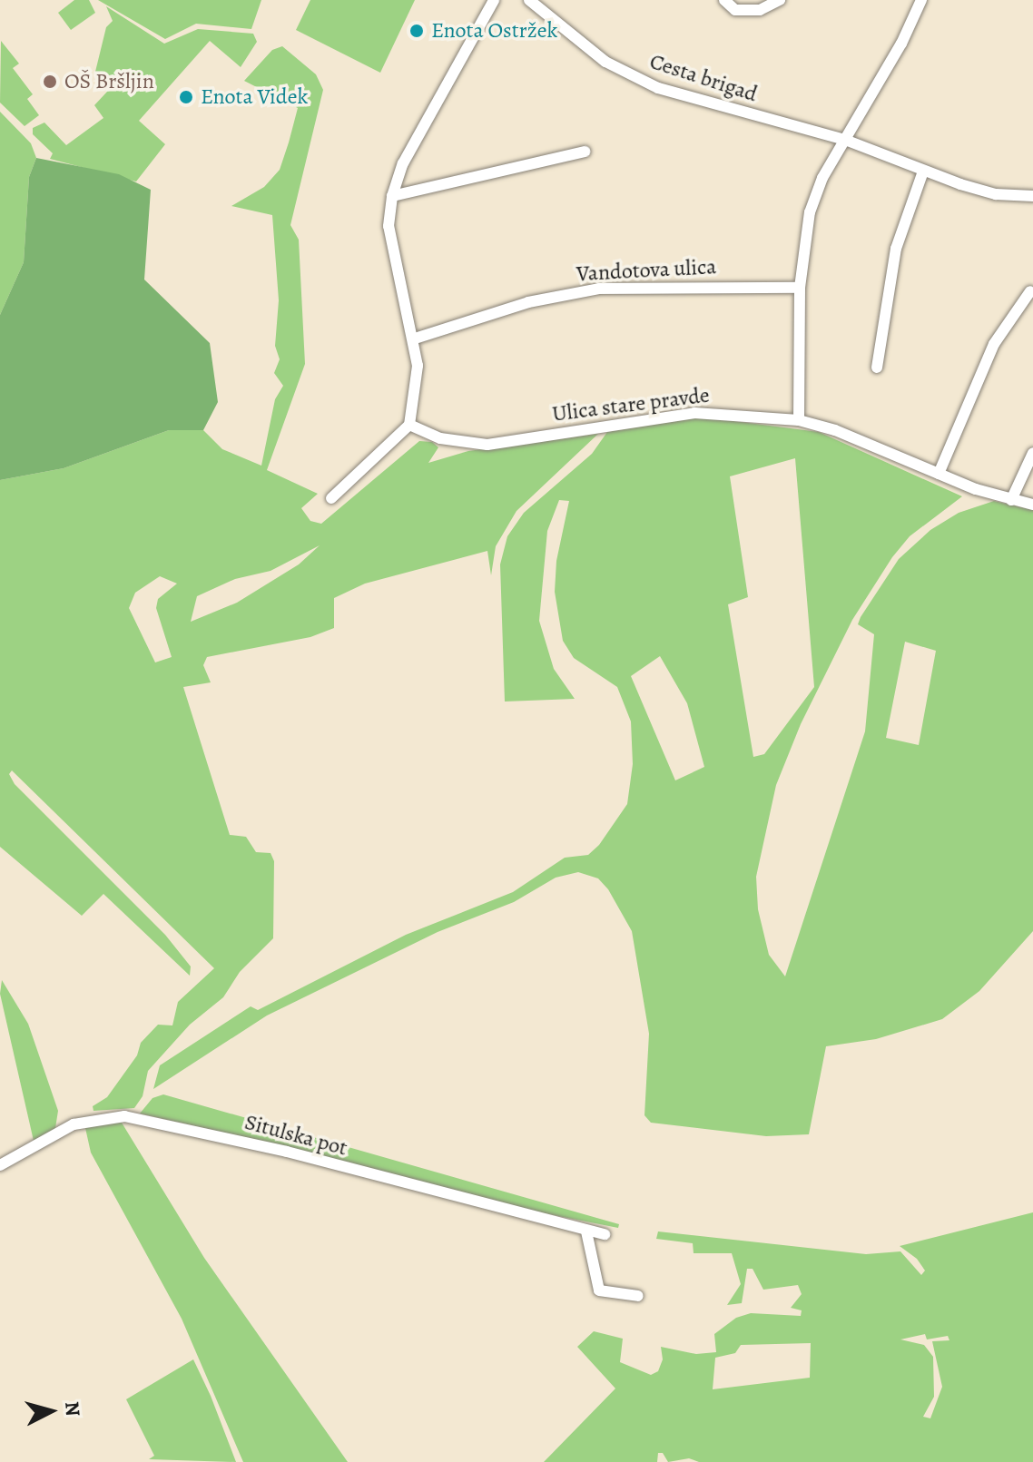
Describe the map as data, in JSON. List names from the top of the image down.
{
  "streets": {
    "street": [
      "Cesta brigad",
      "Vandotova ulica",
      "Ulica stare pravde",
      "Situlska pot"
    ]
  },
  "places": ["Enota Ostržek", "OŠ Bršljin", "Enota Videk"],
  "north": "right"
}
